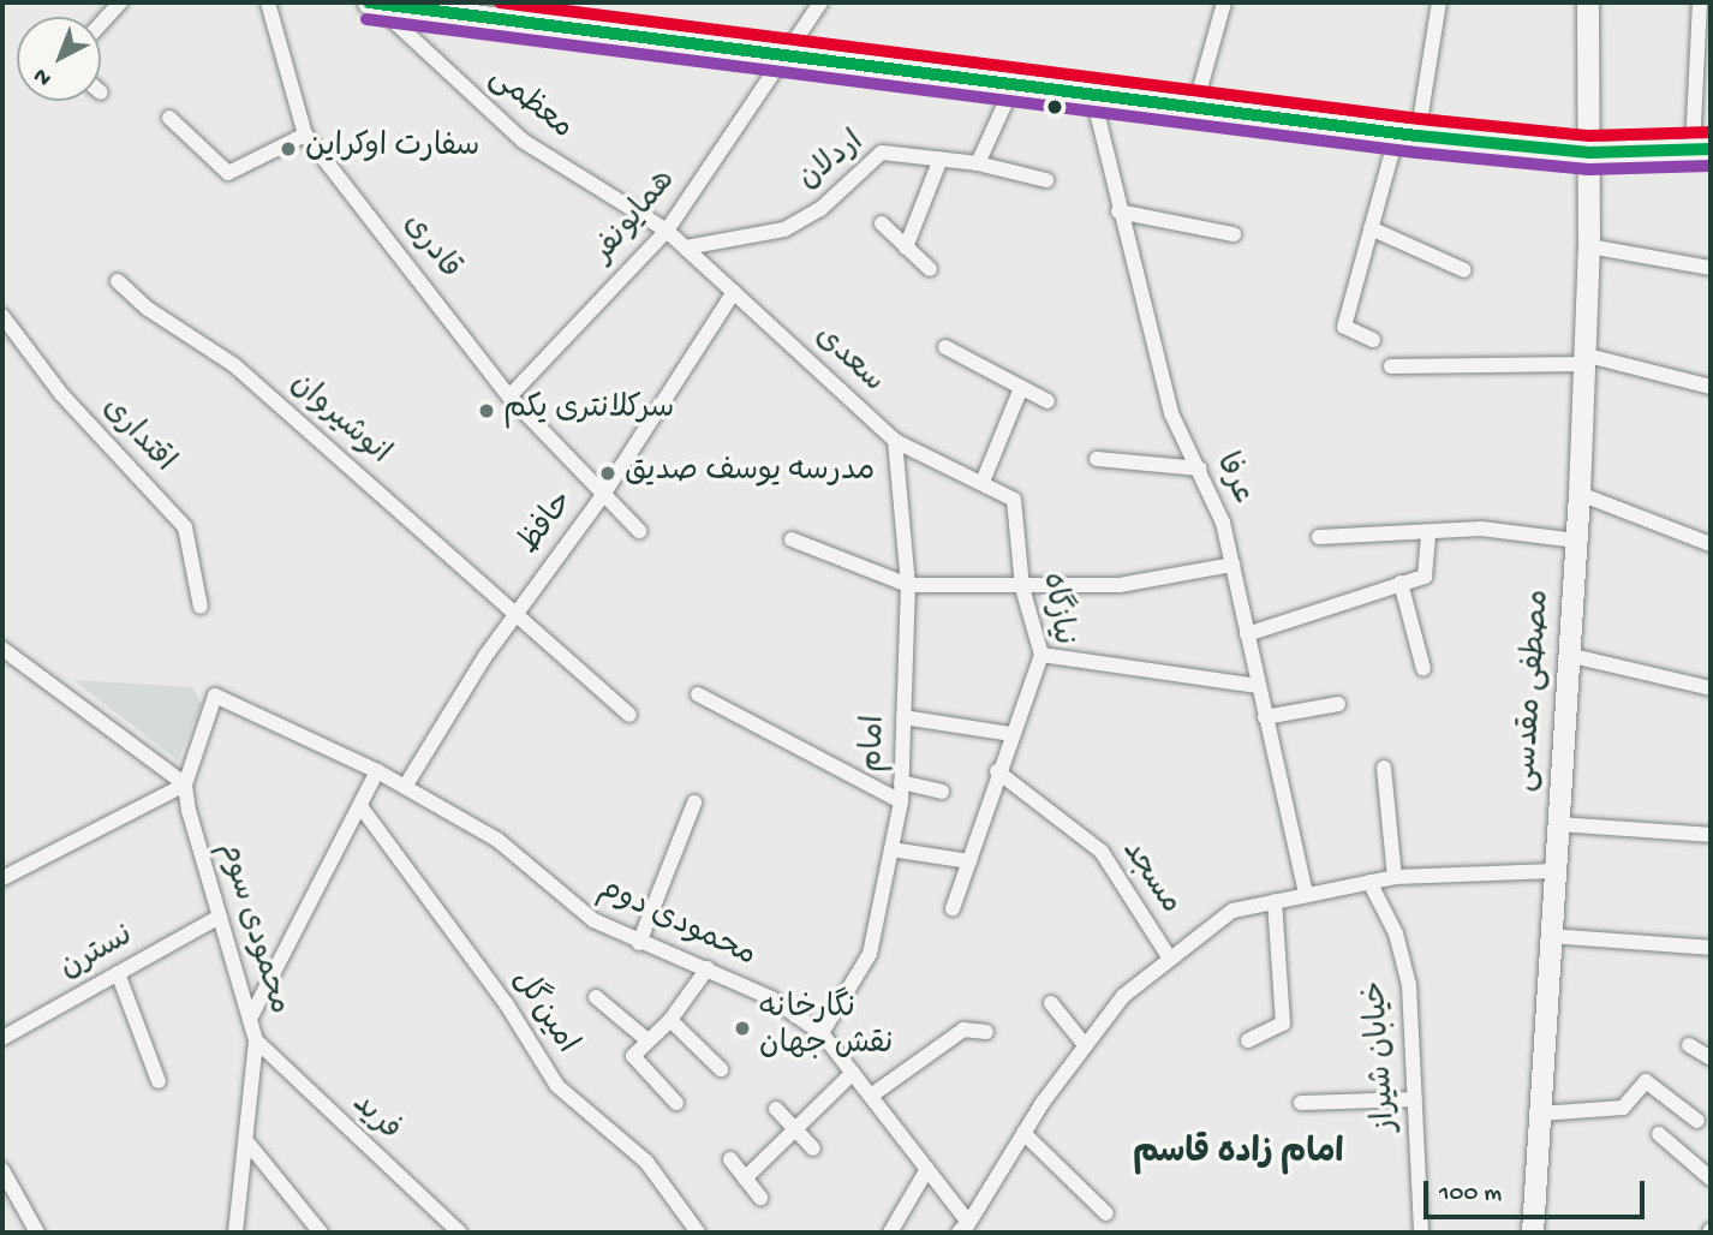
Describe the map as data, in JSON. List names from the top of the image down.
{
  "streets": {
    "main road": ["مصطفی مقدسی"],
    "street": [
      "معظمی",
      "اردلان",
      "همایونفر",
      "قادری",
      "سعدی",
      "انوشیروان",
      "اقتداری",
      "عرفا",
      "حافظ",
      "نیازگاه",
      "امام",
      "مسجد",
      "محمودی دوم",
      "محمودی سوم",
      "نسترن",
      "امین‌گل",
      "خیابان شیراز",
      "فرید"
    ]
  },
  "crossings": [
    ["معظمی", "همایونفر"],
    ["معظمی", "سعدی"],
    ["اردلان", "سعدی"],
    ["همایونفر", "قادری"],
    ["همایونفر", "سعدی"],
    ["قادری", "حافظ"],
    ["سعدی", "حافظ"],
    ["سعدی", "نیازگاه"],
    ["سعدی", "امام"],
    ["انوشیروان", "حافظ"],
    ["حافظ", "محمودی دوم"],
    ["نیازگاه", "مسجد"],
    ["امام", "محمودی دوم"],
    ["محمودی دوم", "محمودی سوم"],
    ["محمودی سوم", "نسترن"],
    ["محمودی سوم", "فرید"]
  ],
  "districts": ["امام زاده قاسم"],
  "places": [
    "سفارت اوکراین",
    "سرکلانتری یکم",
    "مدرسه یوسف صدیق",
    "نگارخانه نقش جهان"
  ],
  "scale_bar": "100 m",
  "north": "bottom left"
}
